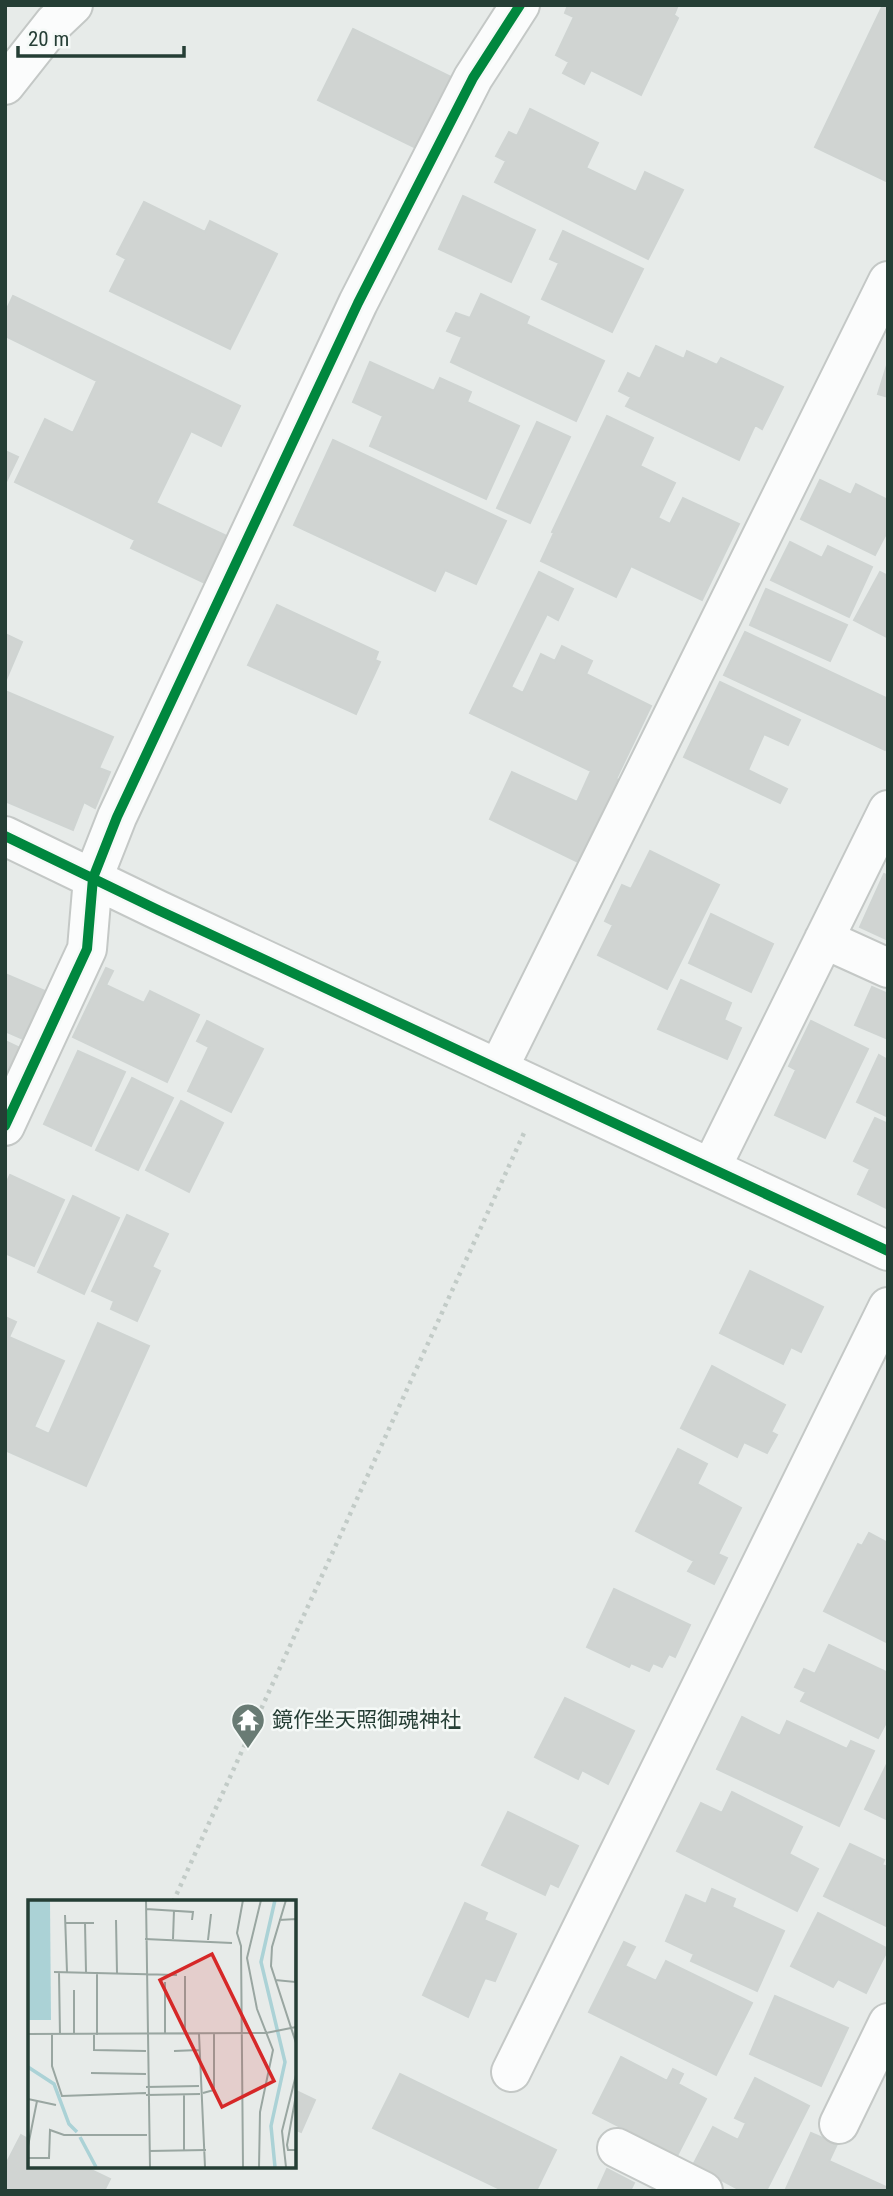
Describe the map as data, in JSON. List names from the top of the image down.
{
  "places": {
    "temple": ["鏡作坐天照御魂神社"]
  },
  "scale_bar": "20 m"
}
